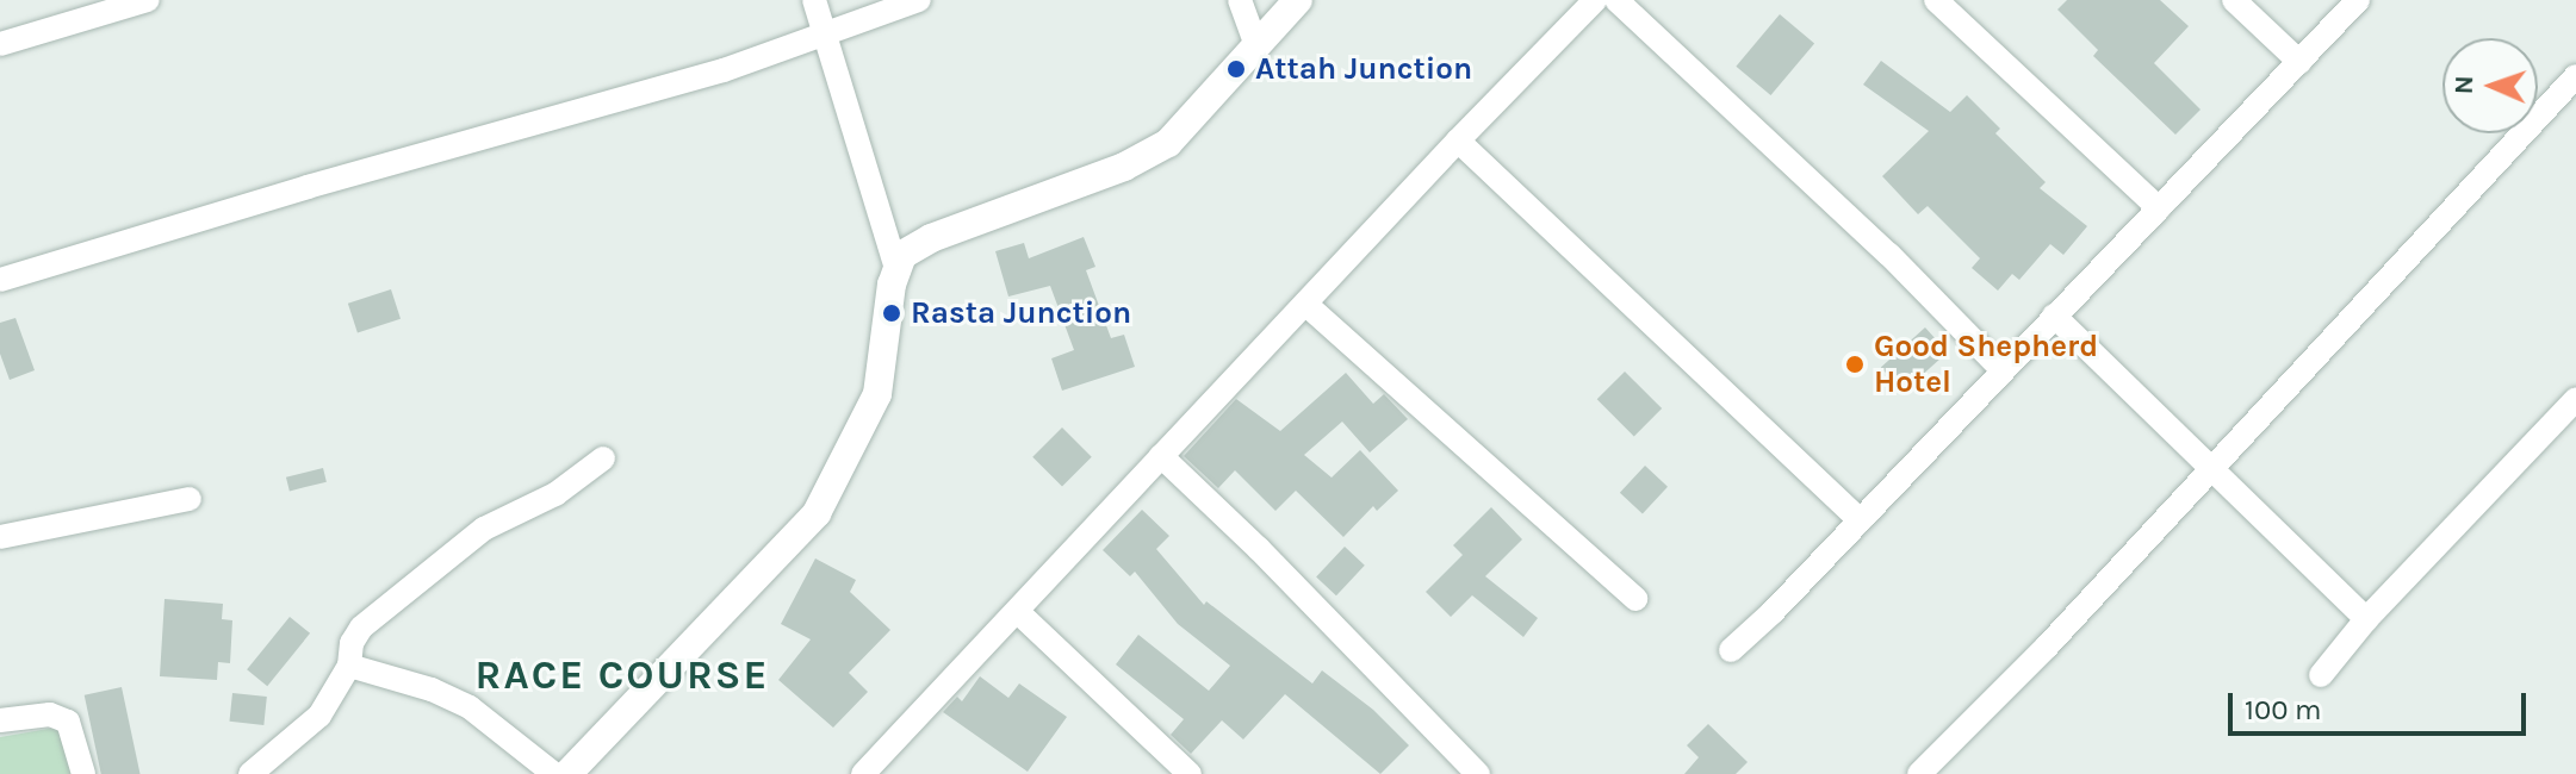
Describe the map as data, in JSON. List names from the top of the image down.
{
  "districts": ["RACE COURSE"],
  "places": ["Attah Junction", "Rasta Junction", "Good Shepherd Hotel"],
  "scale_bar": "100 m",
  "north": "left"
}
